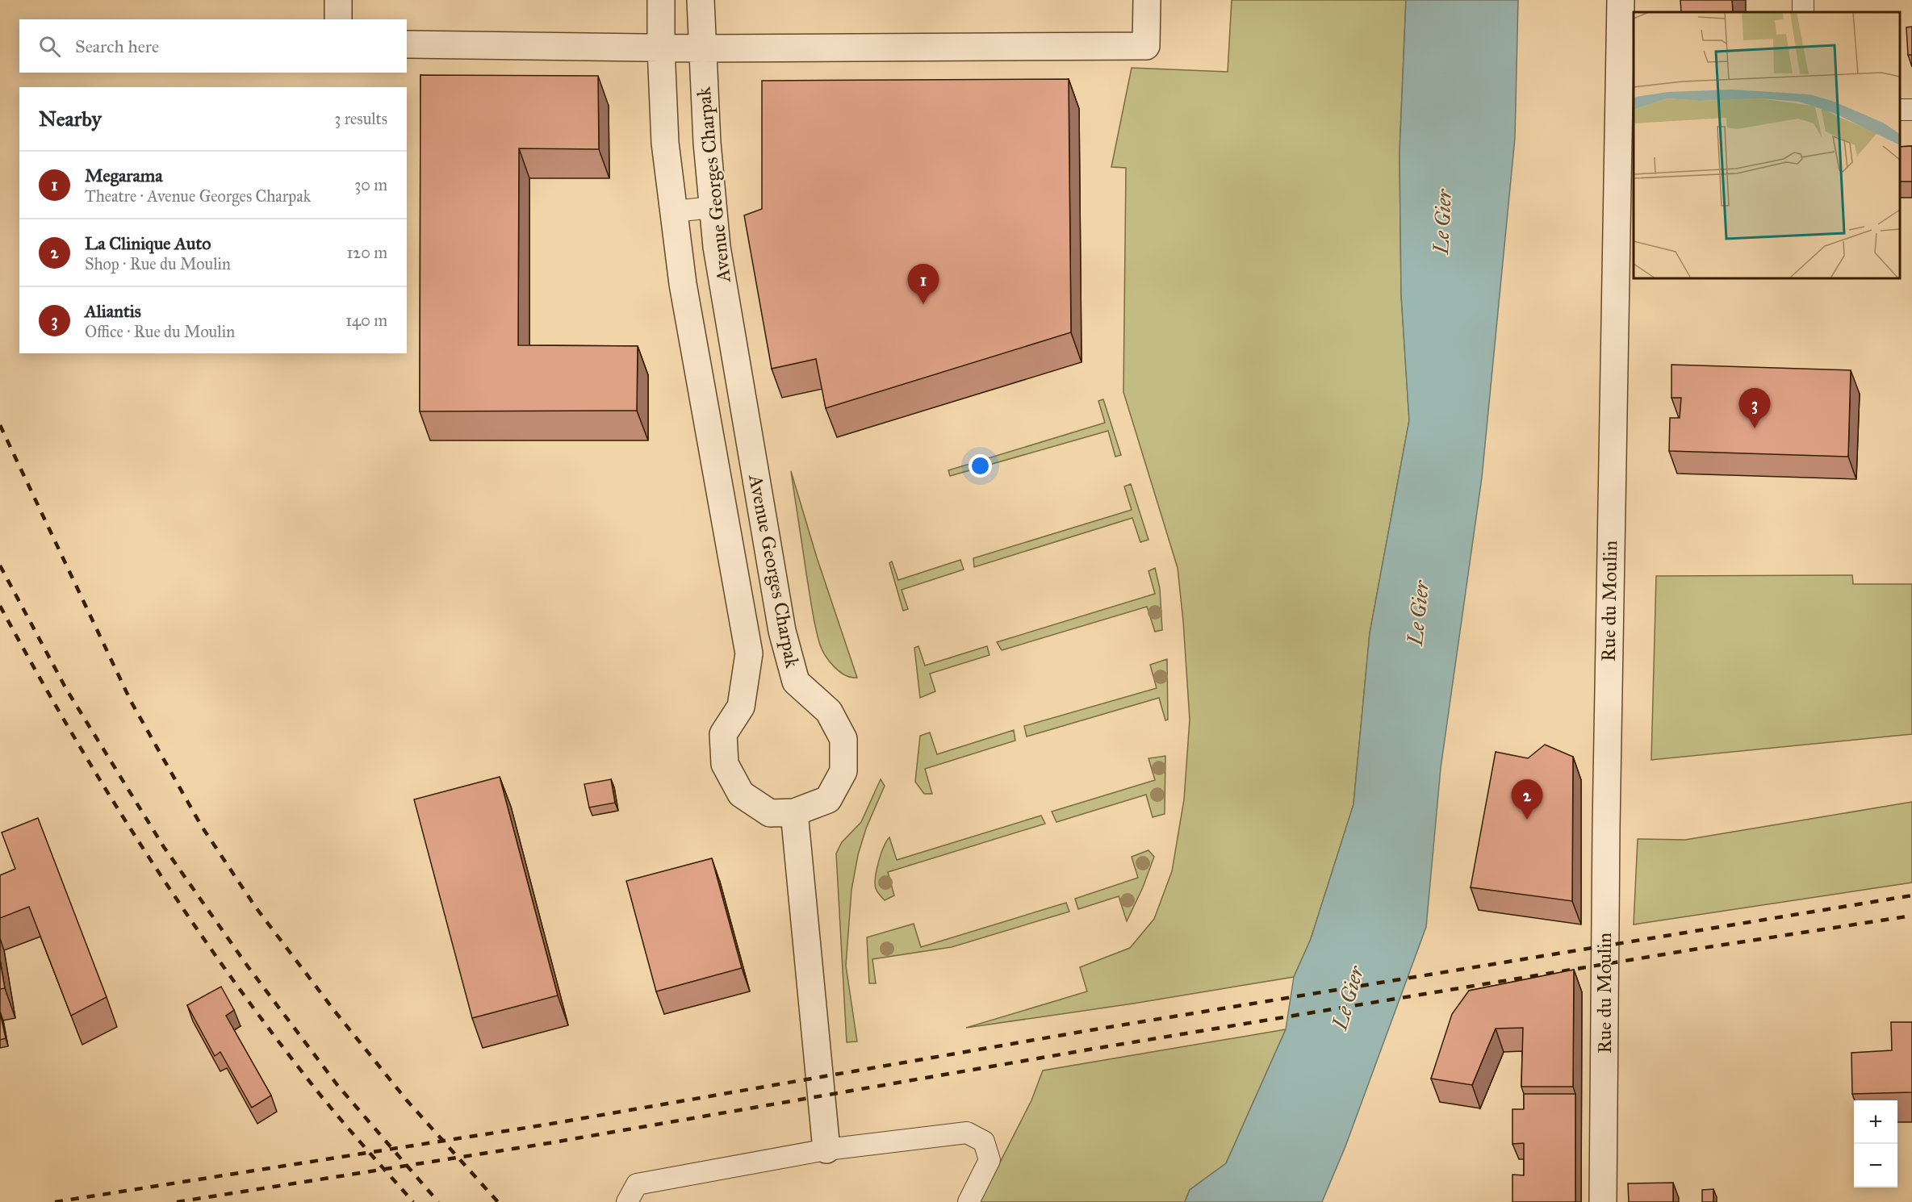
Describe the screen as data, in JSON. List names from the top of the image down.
{
  "streets": {
    "street": ["Avenue Georges Charpak", "Rue du Moulin"]
  },
  "water": ["Le Gier"],
  "page": {
    "search": "Search here",
    "heading": ["Nearby", "3 results"],
    "list": [
      {
        "mark": "1",
        "name": "Megarama",
        "note": "Theatre · Avenue Georges Charpak",
        "value": "30 m"
      },
      {
        "mark": "2",
        "name": "La Clinique Auto",
        "note": "Shop · Rue du Moulin",
        "value": "120 m"
      },
      {
        "mark": "3",
        "name": "Aliantis",
        "note": "Office · Rue du Moulin",
        "value": "140 m"
      }
    ],
    "pins": ["1", "3", "2"],
    "map_buttons": ["+", "−"]
  }
}
